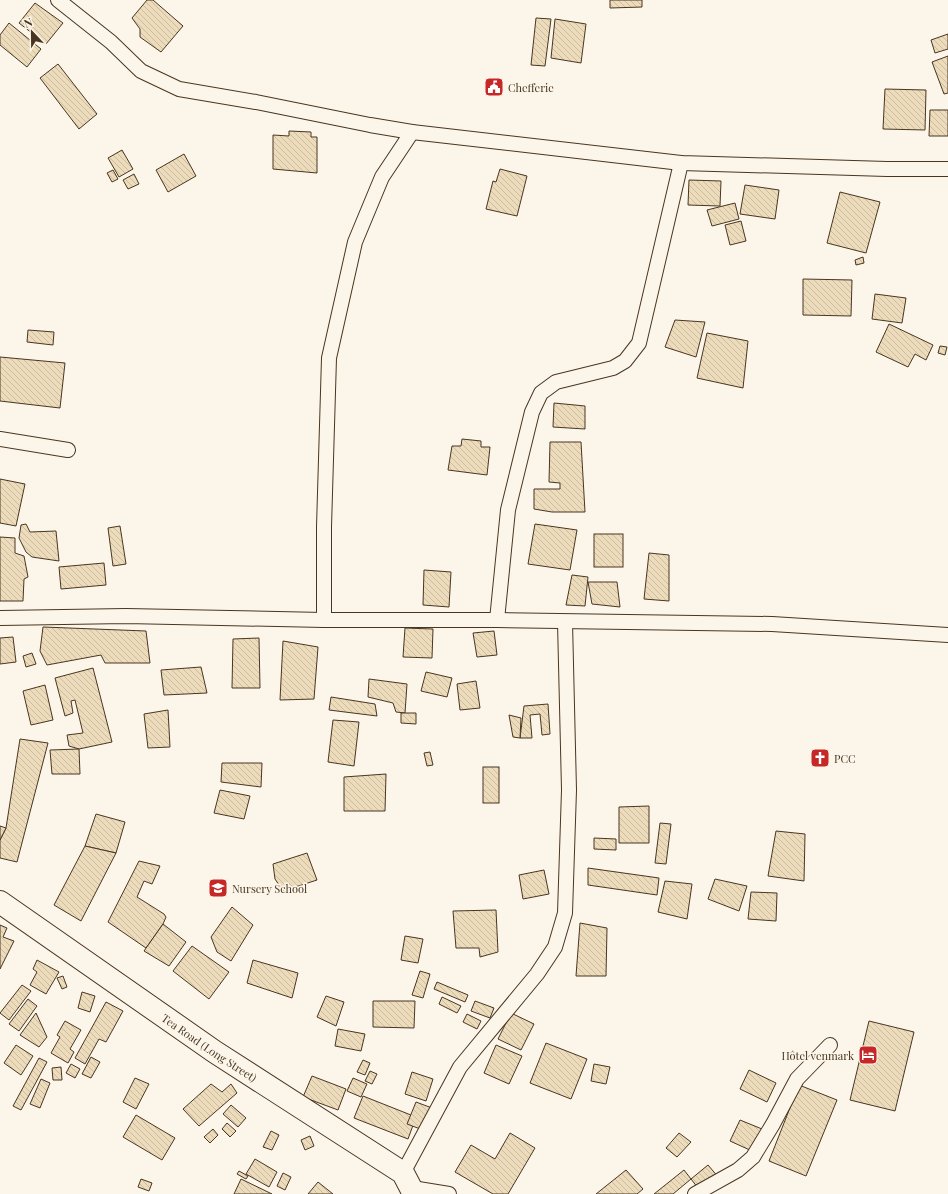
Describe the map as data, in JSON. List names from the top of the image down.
{
  "streets": {
    "main road": ["Tea Road (Long Street)"]
  },
  "places": {
    "public building": ["Chefferie"],
    "church": ["PCC"],
    "school or university": ["Nursery School"],
    "hotel": ["Hôtel venmark"]
  },
  "north": "top"
}
